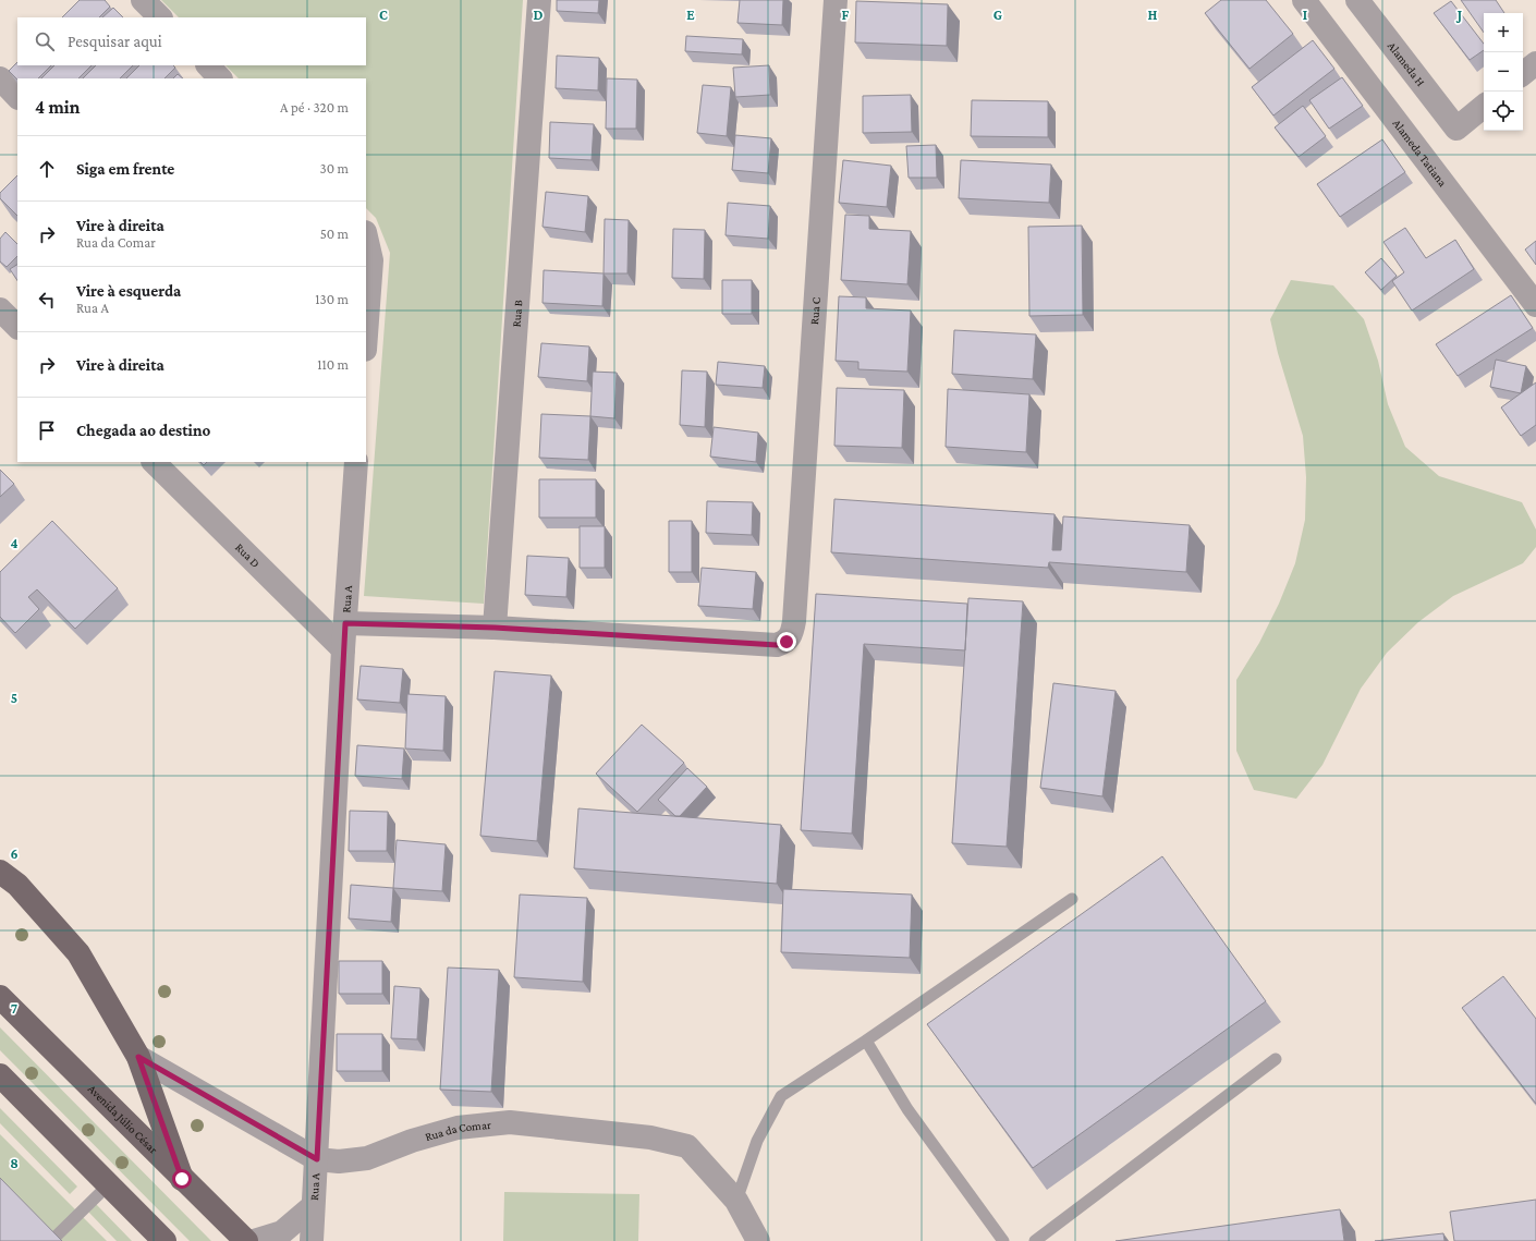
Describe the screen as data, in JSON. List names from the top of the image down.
{
  "streets": {
    "main road": ["Avenida Júlio César"],
    "street": [
      "Alameda H",
      "Alameda Tatiana",
      "Rua C",
      "Rua B",
      "Rua D",
      "Rua A",
      "Rua da Comar"
    ]
  },
  "crossings": [
    ["Rua C", "Rua B"],
    ["Rua C", "Rua A"],
    ["Rua D", "Rua A"],
    ["Rua A", "Rua da Comar"]
  ],
  "page": {
    "map_buttons": ["+", "−"],
    "search": "Pesquisar aqui",
    "heading": ["4 min", "A pé · 320 m"],
    "list": [
      ["Siga em frente", "30 m"],
      ["Vire à direita", "Rua da Comar", "50 m"],
      ["Vire à esquerda", "Rua A", "130 m"],
      ["Vire à direita", "110 m"],
      "Chegada ao destino"
    ]
  },
  "grid": {
    "columns": [
      "C",
      "D",
      "E",
      "F",
      "G",
      "H",
      "I",
      "J"
    ],
    "rows": [
      "4",
      "5",
      "6",
      "7",
      "8"
    ]
  }
}
